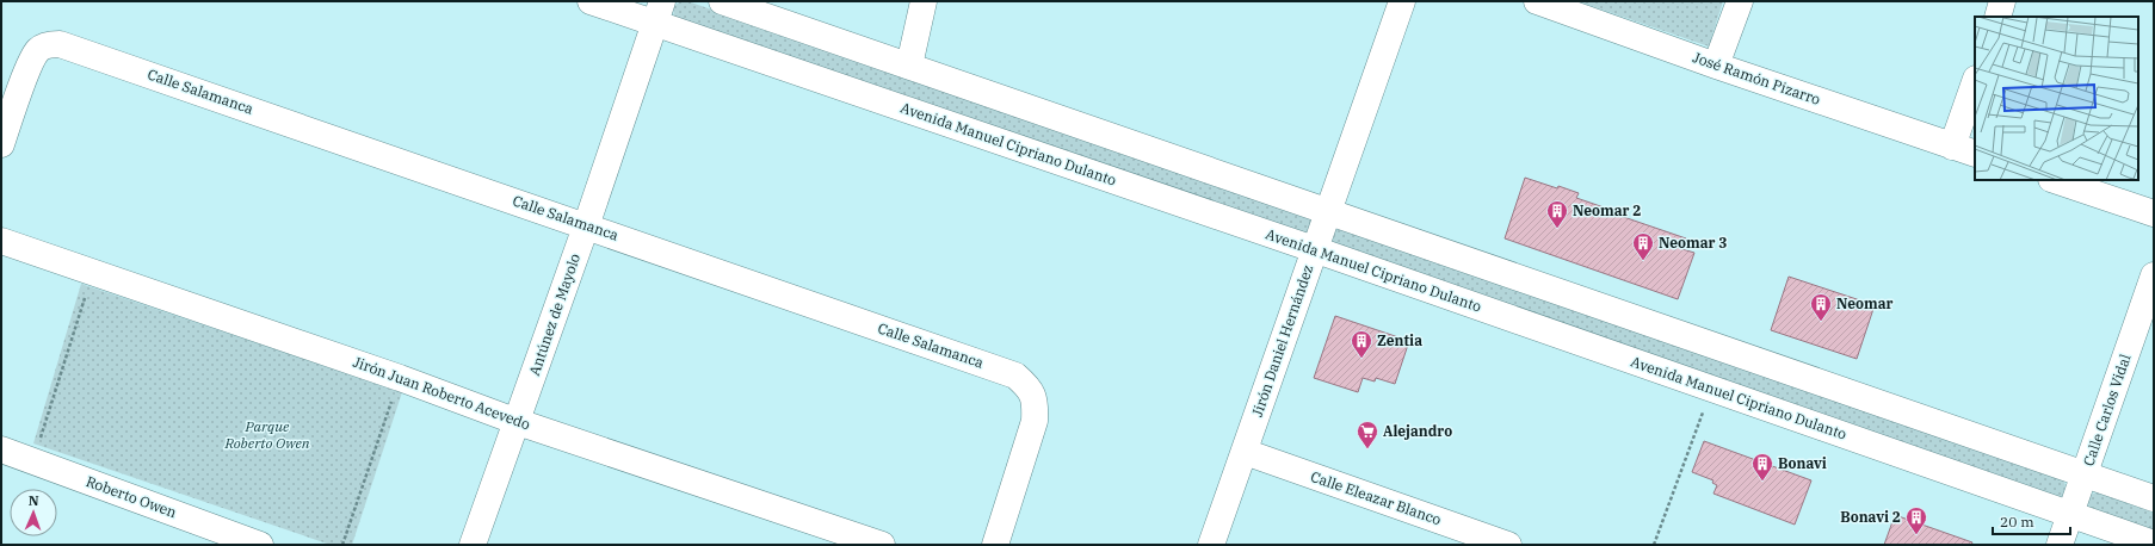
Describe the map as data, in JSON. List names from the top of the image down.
{
  "streets": {
    "street": [
      "José Ramón Pizarro",
      "Calle Salamanca",
      "Avenida Manuel Cipriano Dulanto",
      "Antúnez de Mayolo",
      "Jirón Daniel Hernández",
      "Jirón Juan Roberto Acevedo",
      "Calle Carlos Vidal",
      "Roberto Owen",
      "Calle Eleazar Blanco"
    ]
  },
  "crossings": [
    ["Calle Salamanca", "Antúnez de Mayolo"],
    ["Avenida Manuel Cipriano Dulanto", "Antúnez de Mayolo"],
    ["Avenida Manuel Cipriano Dulanto", "Jirón Daniel Hernández"],
    ["Avenida Manuel Cipriano Dulanto", "Calle Carlos Vidal"],
    ["Antúnez de Mayolo", "Jirón Juan Roberto Acevedo"],
    ["Jirón Daniel Hernández", "Calle Eleazar Blanco"]
  ],
  "parks": ["Parque Roberto Owen"],
  "places": {
    "building": [
      "Neomar 2",
      "Neomar 3",
      "Neomar",
      "Zentia",
      "Bonavi",
      "Bonavi 2"
    ],
    "supermarket": ["Alejandro"]
  },
  "scale_bar": "20 m",
  "north": "top"
}
